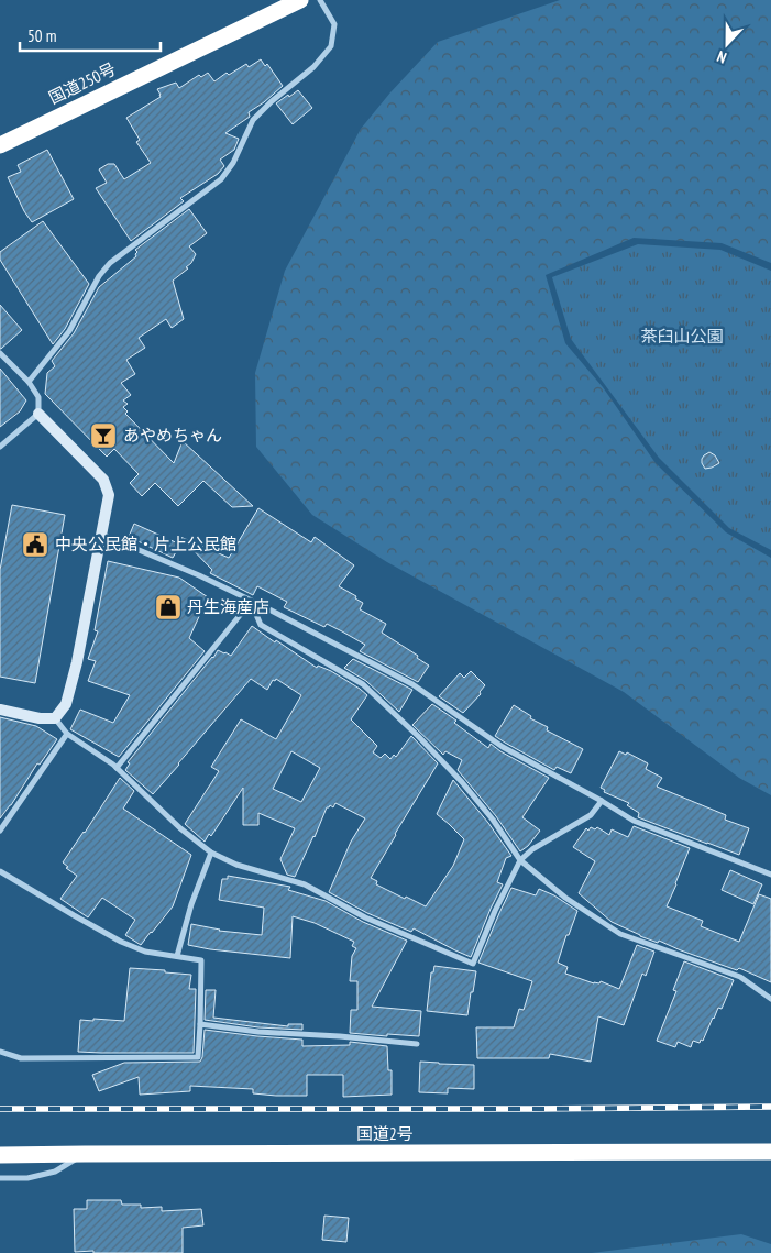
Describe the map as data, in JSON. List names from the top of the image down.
{
  "streets": {
    "highway": ["国道250号", "国道2号"]
  },
  "parks": ["茶臼山公園"],
  "places": {
    "bar": ["あやめちゃん"],
    "public building": ["中央公民館・片上公民館"],
    "shop": ["丹生海産店"]
  },
  "scale_bar": "50 m",
  "north": "bottom"
}
